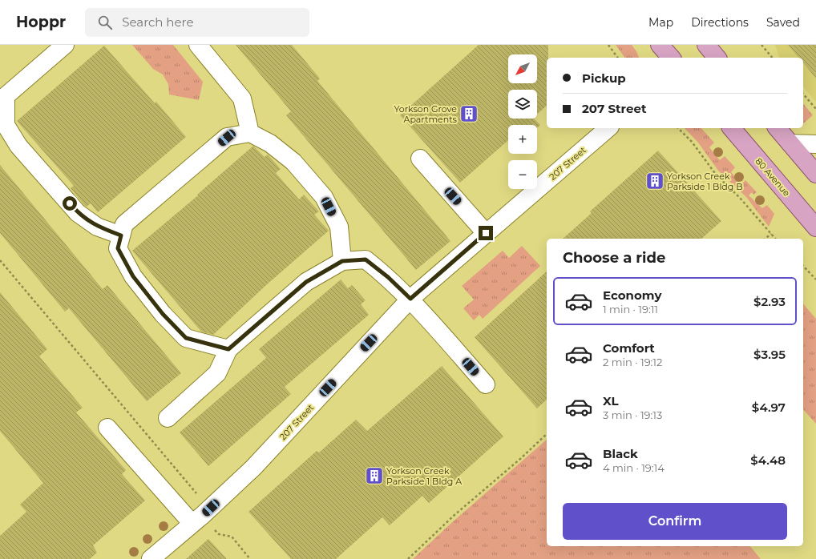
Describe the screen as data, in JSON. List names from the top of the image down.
{
  "streets": {
    "main road": ["80 Avenue"],
    "street": ["207 Street"]
  },
  "places": {
    "building": ["Yorkson Grove Apartments", "Yorkson Creek Parkside 1 Bldg B", "Yorkson Creek Parkside 1 Bldg A"]
  },
  "north": "bottom left",
  "page": {
    "header": "Hoppr",
    "search": "Search here",
    "nav": ["Map", "Directions", "Saved"],
    "map_buttons": ["+", "−"],
    "banner": ["Pickup", "207 Street"],
    "heading": "Choose a ride",
    "list": [
      {
        "name": "Economy",
        "note": "1 min · 19:11",
        "value": "$2.93"
      },
      {
        "name": "Comfort",
        "note": "2 min · 19:12",
        "value": "$3.95"
      },
      {
        "name": "XL",
        "note": "3 min · 19:13",
        "value": "$4.97"
      },
      {
        "name": "Black",
        "note": "4 min · 19:14",
        "value": "$4.48"
      }
    ],
    "buttons": "Confirm"
  }
}
